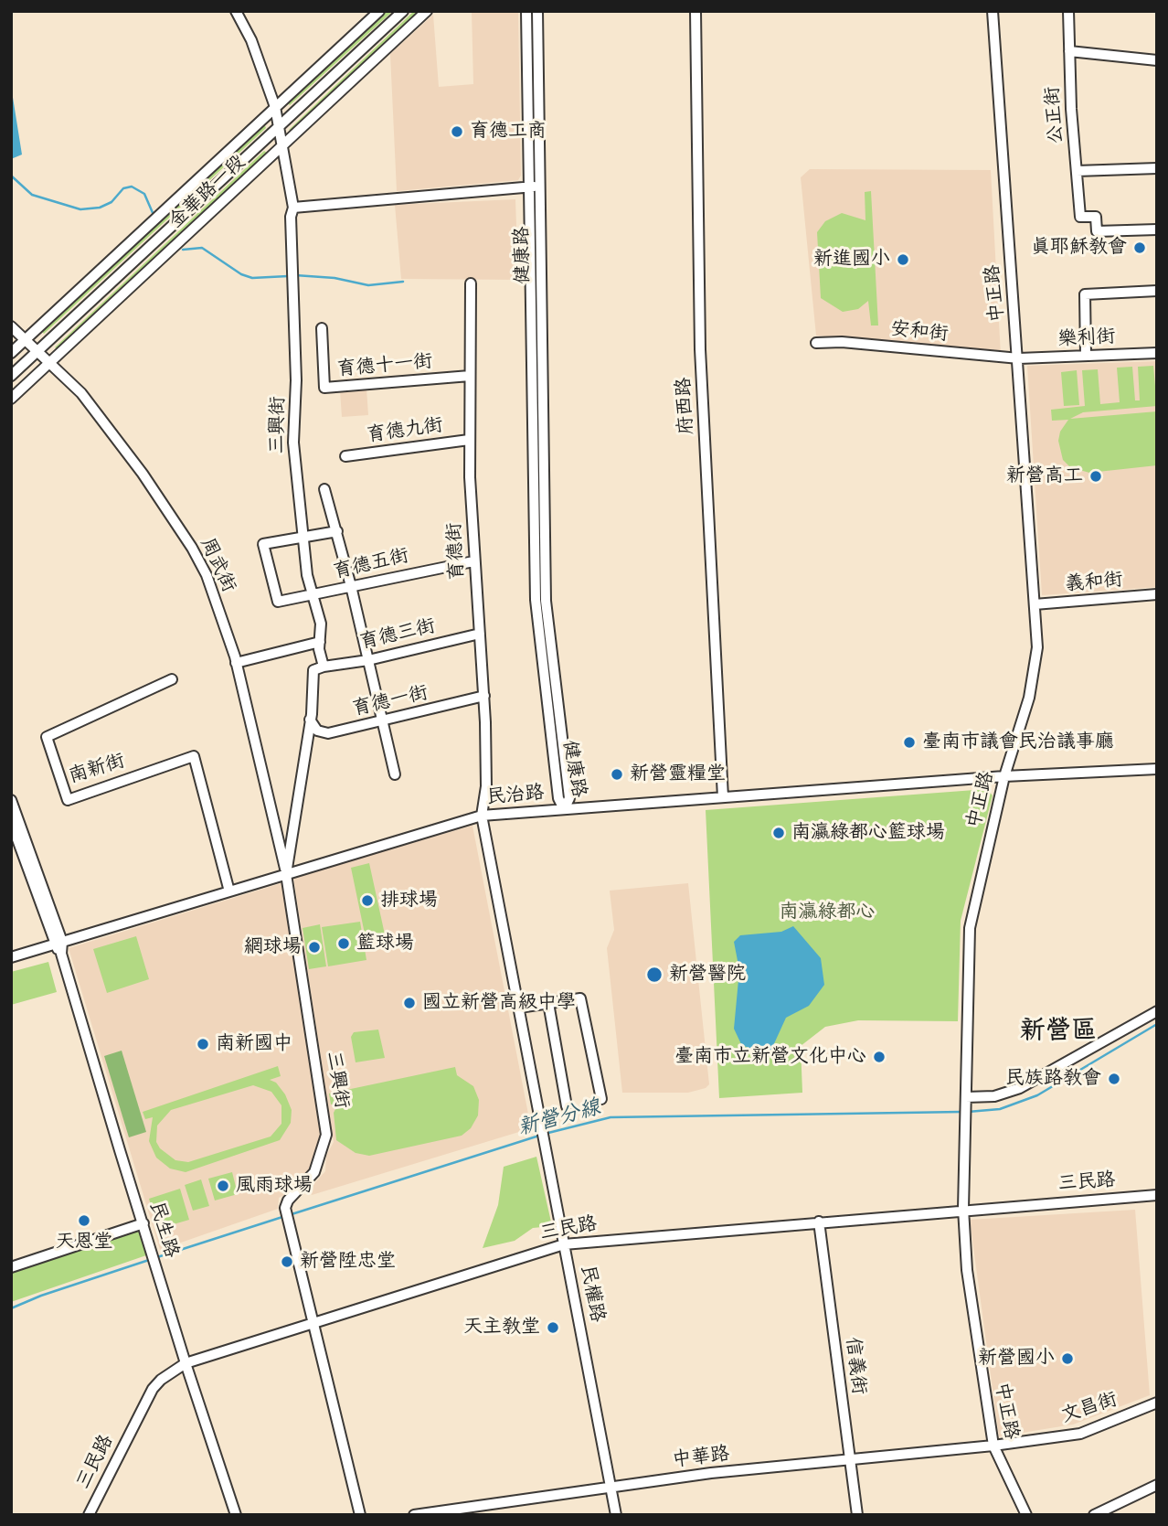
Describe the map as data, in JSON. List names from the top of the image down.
{
  "streets": {
    "street": [
      "公正街",
      "金華路一段",
      "健康路",
      "中正路",
      "安和街",
      "樂利街",
      "育德十一街",
      "府西路",
      "三興街",
      "育德九街",
      "育德街",
      "育德五街",
      "周武街",
      "義和街",
      "育德三街",
      "育德一街",
      "南新街",
      "民治路",
      "三民路",
      "民生路",
      "民權路",
      "信義街",
      "文昌街",
      "中華路"
    ]
  },
  "crossings": [
    ["金華路一段", "三興街"],
    ["金華路一段", "周武街"],
    ["健康路", "民治路"],
    ["中正路", "安和街"],
    ["中正路", "樂利街"],
    ["中正路", "義和街"],
    ["中正路", "民治路"],
    ["中正路", "三民路"],
    ["中正路", "文昌街"],
    ["中正路", "中華路"],
    ["安和街", "樂利街"],
    ["育德十一街", "育德街"],
    ["府西路", "民治路"],
    ["三興街", "育德五街"],
    ["三興街", "周武街"],
    ["三興街", "育德三街"],
    ["三興街", "育德一街"],
    ["三興街", "民治路"],
    ["三興街", "三民路"],
    ["育德九街", "育德街"],
    ["育德街", "育德五街"],
    ["育德街", "育德三街"],
    ["育德街", "育德一街"],
    ["育德街", "民治路"],
    ["育德街", "民權路"],
    ["周武街", "民治路"],
    ["南新街", "民治路"],
    ["民治路", "民生路"],
    ["民治路", "民權路"],
    ["三民路", "民生路"],
    ["三民路", "民權路"],
    ["三民路", "信義街"],
    ["民權路", "中華路"],
    ["信義街", "中華路"],
    ["文昌街", "中華路"]
  ],
  "districts": ["新營區"],
  "water": ["新營分線"],
  "parks": ["南瀛綠都心"],
  "places": [
    "育德工商",
    "真耶穌教會",
    "新進國小",
    "新營高工",
    "臺南市議會民治議事廳",
    "新營靈糧堂",
    "南瀛綠都心籃球場",
    "排球場",
    "籃球場",
    "網球場",
    "新營醫院",
    "國立新營高級中學",
    "南新國中",
    "臺南市立新營文化中心",
    "民族路教會",
    "風雨球場",
    "天恩堂",
    "新營陞忠堂",
    "天主教堂",
    "新營國小"
  ]
}
